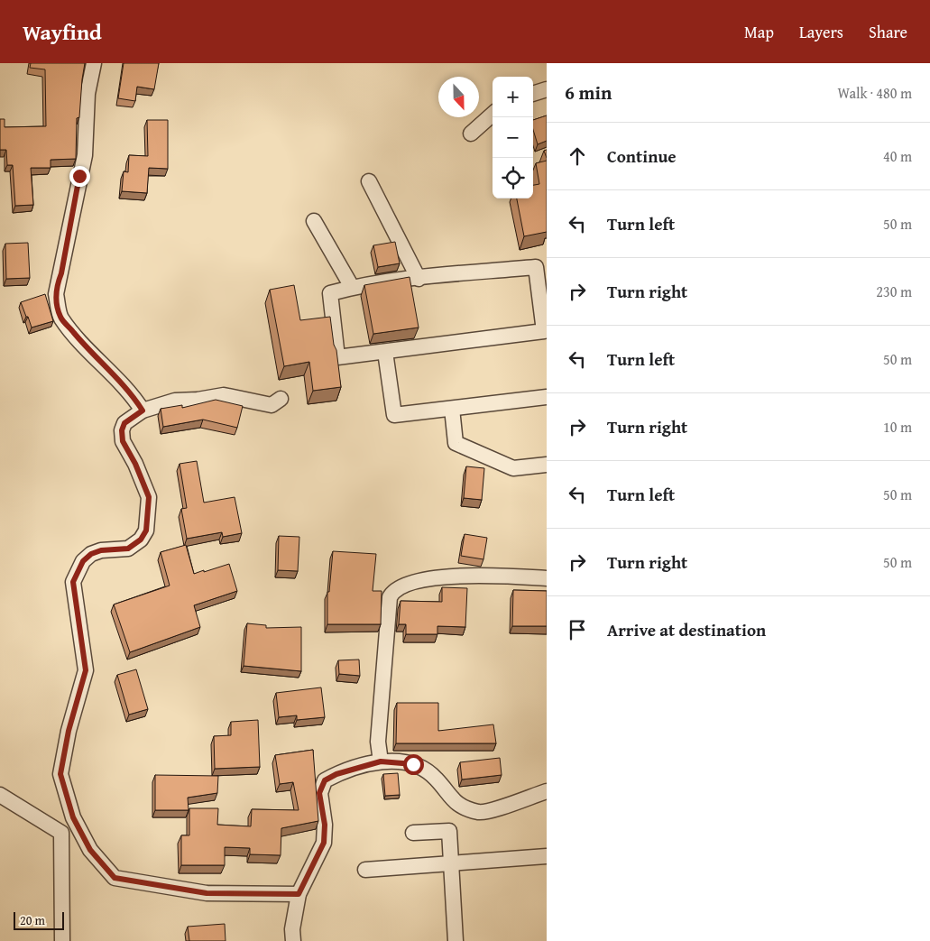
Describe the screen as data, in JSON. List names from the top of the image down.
{
  "scale_bar": "20 m",
  "north": "bottom",
  "page": {
    "header": "Wayfind",
    "nav": ["Map", "Layers", "Share"],
    "heading": ["6 min", "Walk · 480 m"],
    "map_buttons": ["+", "−"],
    "list": [
      ["Continue", "40 m"],
      ["Turn left", "50 m"],
      ["Turn right", "230 m"],
      ["Turn left", "50 m"],
      ["Turn right", "10 m"],
      ["Turn left", "50 m"],
      ["Turn right", "50 m"],
      "Arrive at destination"
    ],
    "scale": "20 m"
  }
}
